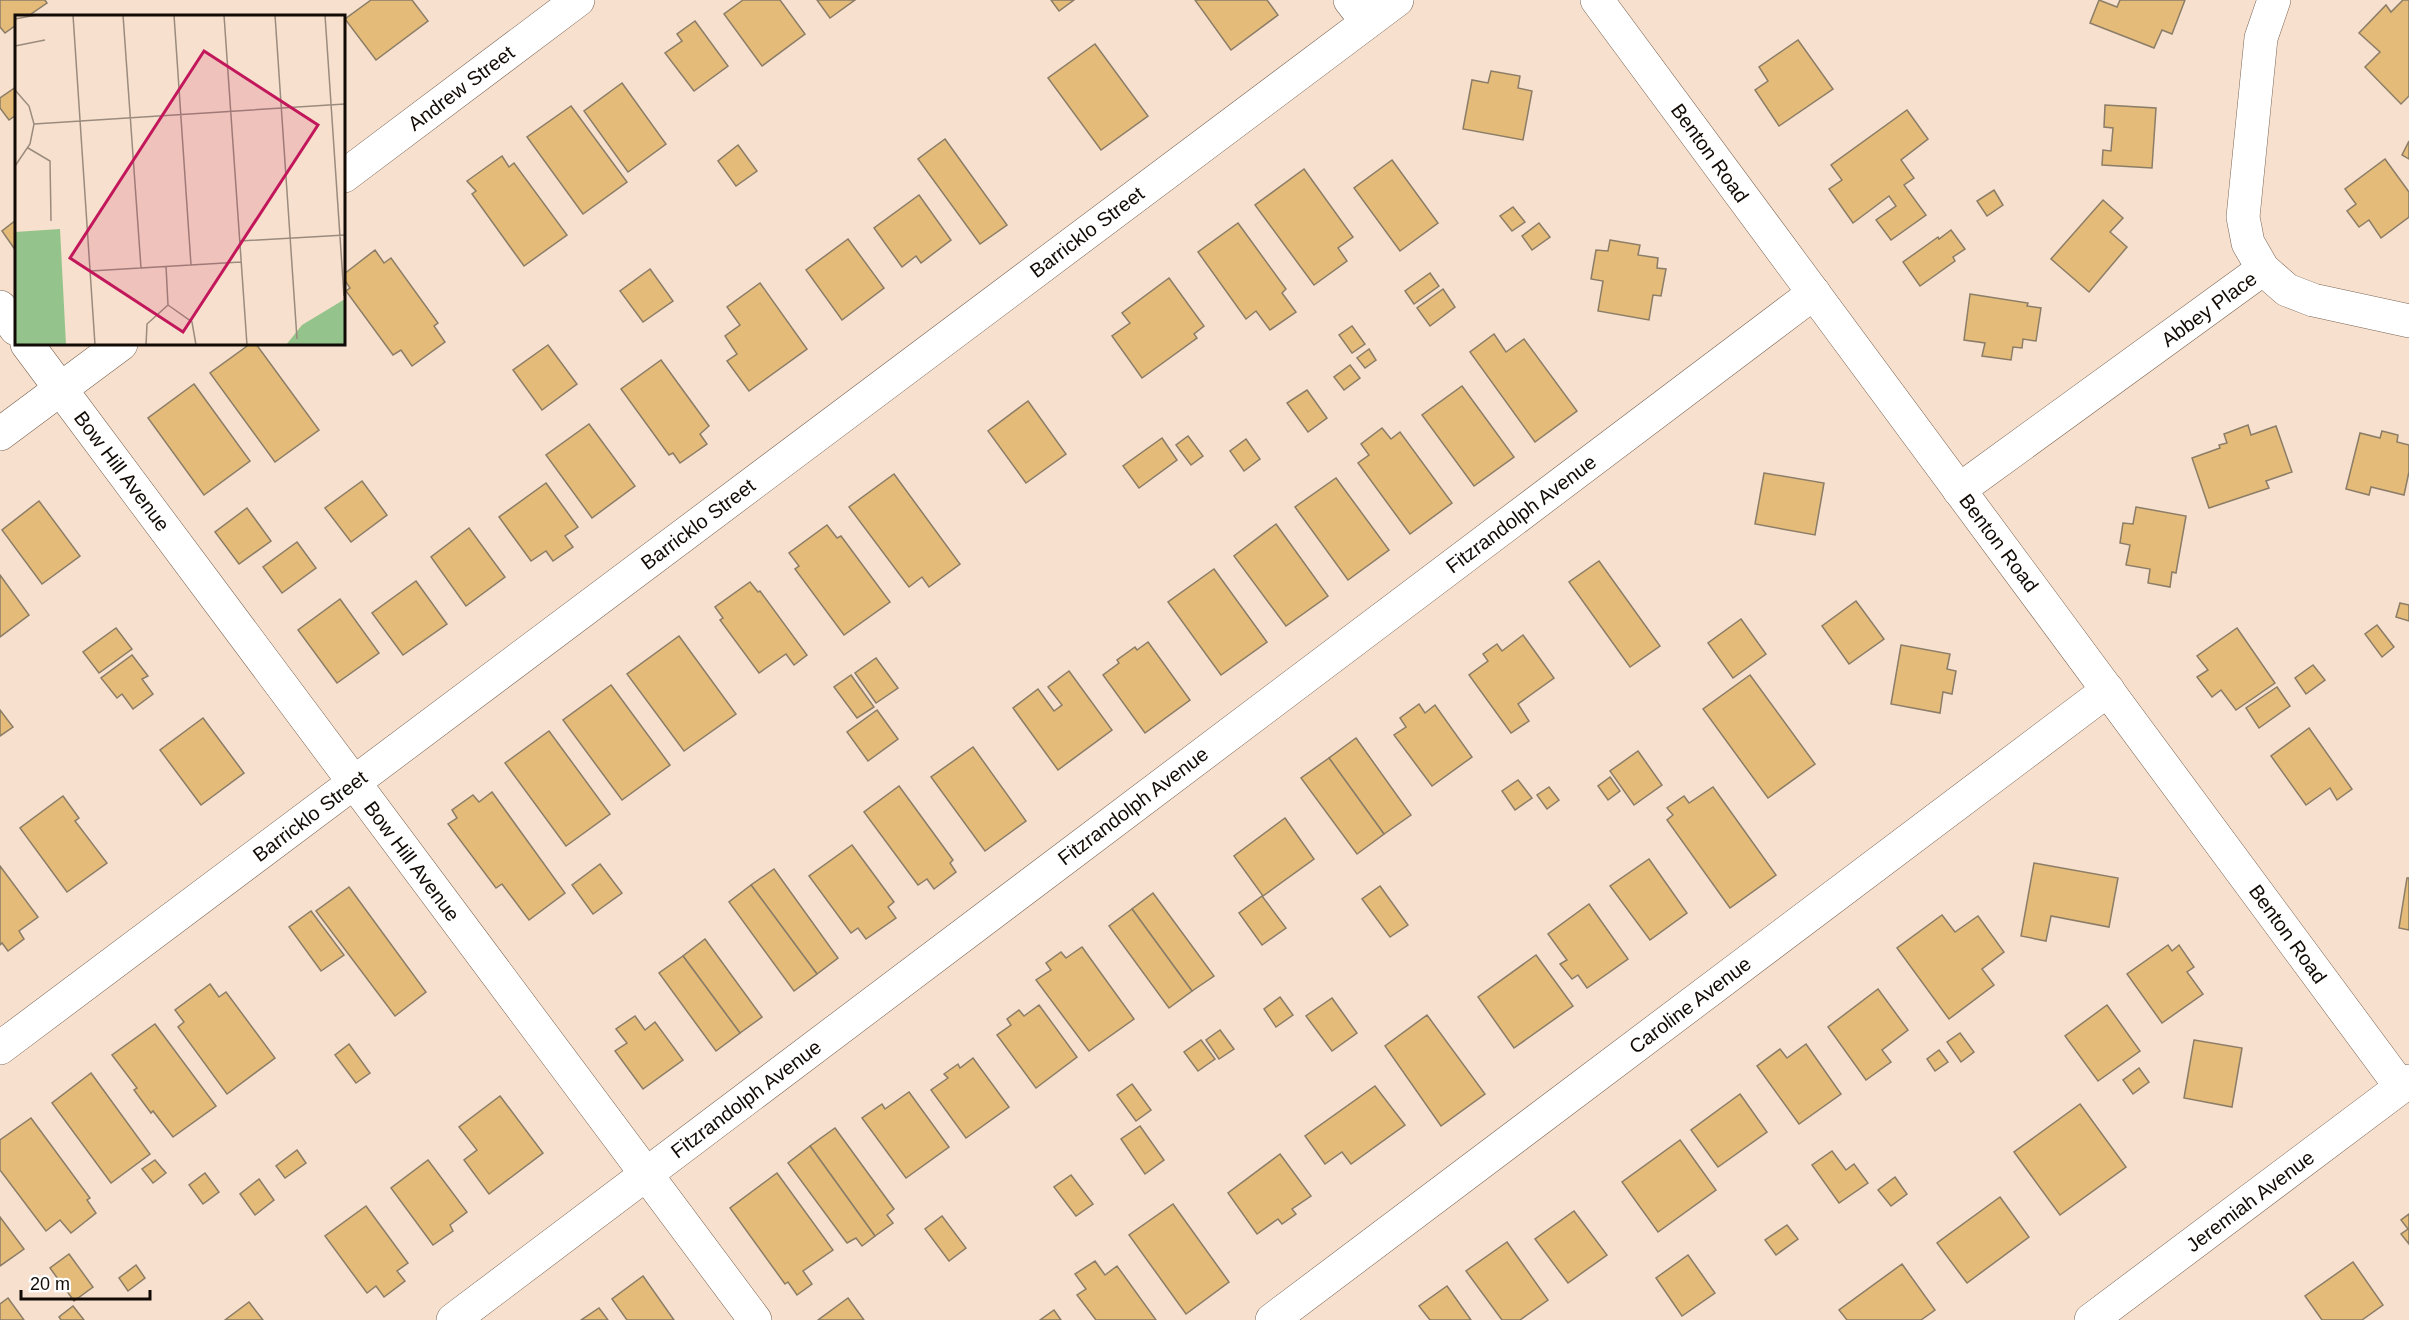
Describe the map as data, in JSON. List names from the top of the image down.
{
  "streets": {
    "street": [
      "Andrew Street",
      "Benton Road",
      "Barricklo Street",
      "Abbey Place",
      "Bow Hill Avenue",
      "Fitzrandolph Avenue",
      "Caroline Avenue",
      "Jeremiah Avenue"
    ]
  },
  "crossings": [
    ["Benton Road", "Abbey Place"],
    ["Benton Road", "Fitzrandolph Avenue"],
    ["Benton Road", "Caroline Avenue"],
    ["Benton Road", "Jeremiah Avenue"],
    ["Barricklo Street", "Bow Hill Avenue"],
    ["Bow Hill Avenue", "Fitzrandolph Avenue"]
  ],
  "scale_bar": "20 m"
}
